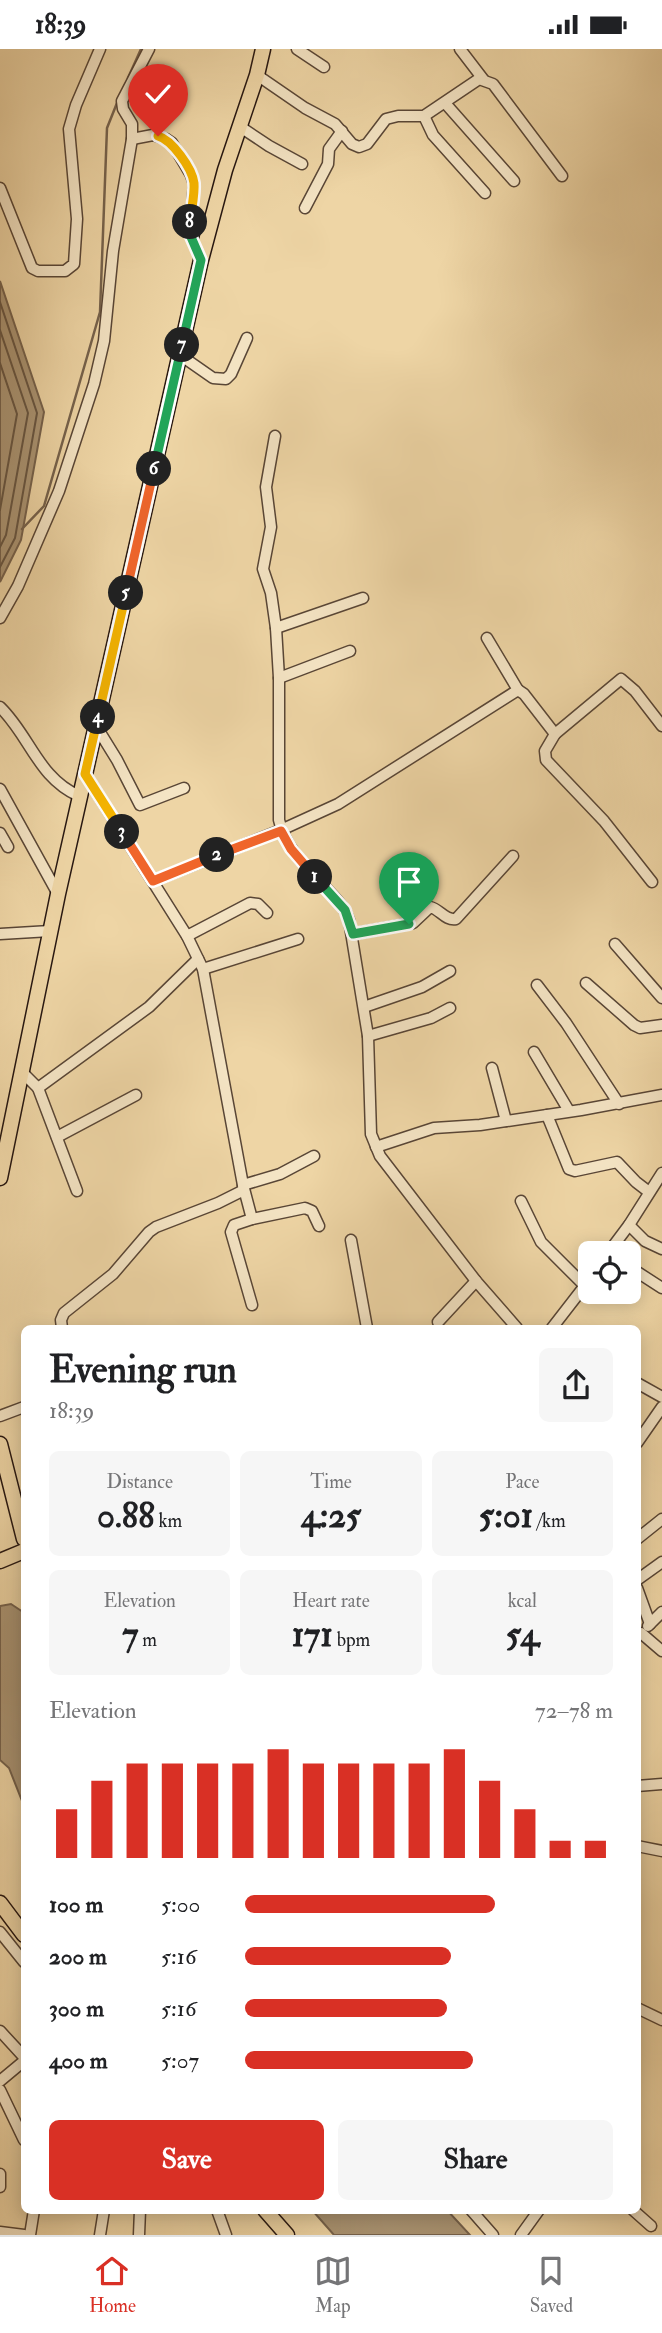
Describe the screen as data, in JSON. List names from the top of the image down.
{
  "page": {
    "status": "18:39",
    "pins": [
      "8",
      "7",
      "6",
      "5",
      "4",
      "3",
      "2",
      "1"
    ],
    "heading": ["Evening run", "18:39"],
    "stats": [
      ["Distance", "0.88 km"],
      ["Time", "4:25"],
      ["Pace", "5:01 /km"],
      ["Elevation", "7 m"],
      ["Heart rate", "171 bpm"],
      ["kcal", "54"]
    ],
    "chart": ["Elevation", "72–78 m"],
    "list": [
      {
        "name": "100 m",
        "note": "5:00"
      },
      {
        "name": "200 m",
        "note": "5:16"
      },
      {
        "name": "300 m",
        "note": "5:16"
      },
      {
        "name": "400 m",
        "note": "5:07"
      }
    ],
    "buttons": ["Save", "Share"],
    "tabs": ["Home", "Map", "Saved"]
  }
}
